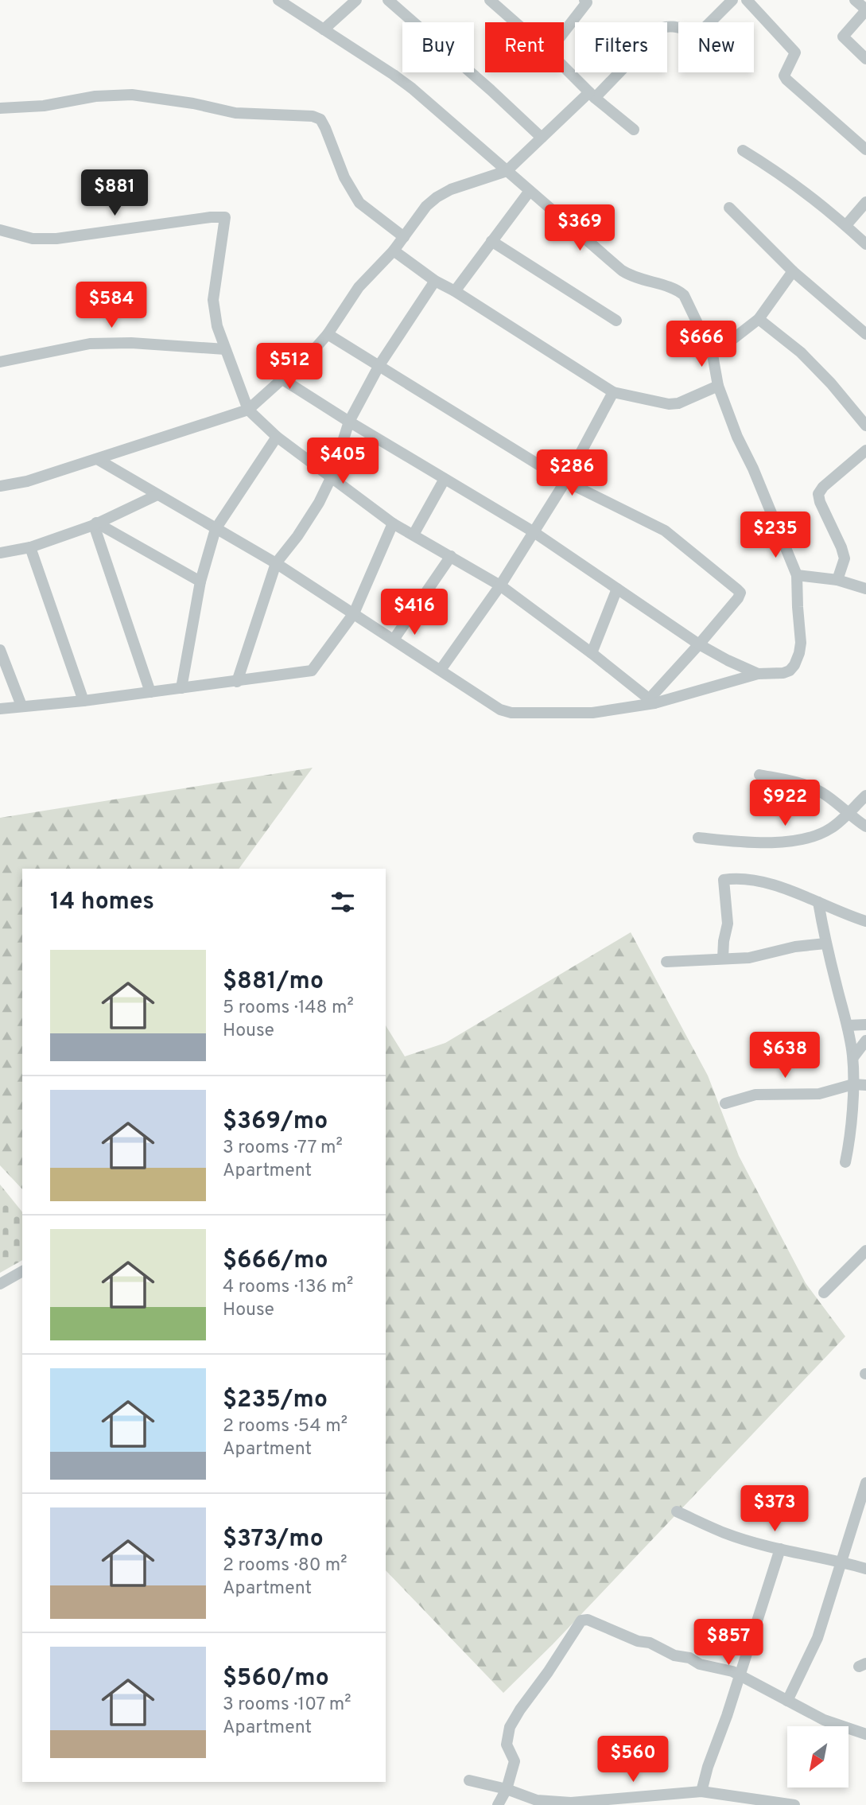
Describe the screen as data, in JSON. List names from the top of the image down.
{
  "north": "bottom left",
  "page": {
    "chip": [
      "Buy",
      "Rent",
      "Filters",
      "New"
    ],
    "price": [
      "$881",
      "$369",
      "$584",
      "$666",
      "$512",
      "$405",
      "$286",
      "$235",
      "$416",
      "$922",
      "$638",
      "$373",
      "$857",
      "$560"
    ],
    "heading": "14 homes",
    "list": [
      {
        "name": "$881/mo",
        "note": "5 rooms · 148 m² · House"
      },
      {
        "name": "$369/mo",
        "note": "3 rooms · 77 m² · Apartment"
      },
      {
        "name": "$666/mo",
        "note": "4 rooms · 136 m² · House"
      },
      {
        "name": "$235/mo",
        "note": "2 rooms · 54 m² · Apartment"
      },
      {
        "name": "$373/mo",
        "note": "2 rooms · 80 m² · Apartment"
      },
      {
        "name": "$560/mo",
        "note": "3 rooms · 107 m² · Apartment"
      }
    ]
  }
}
